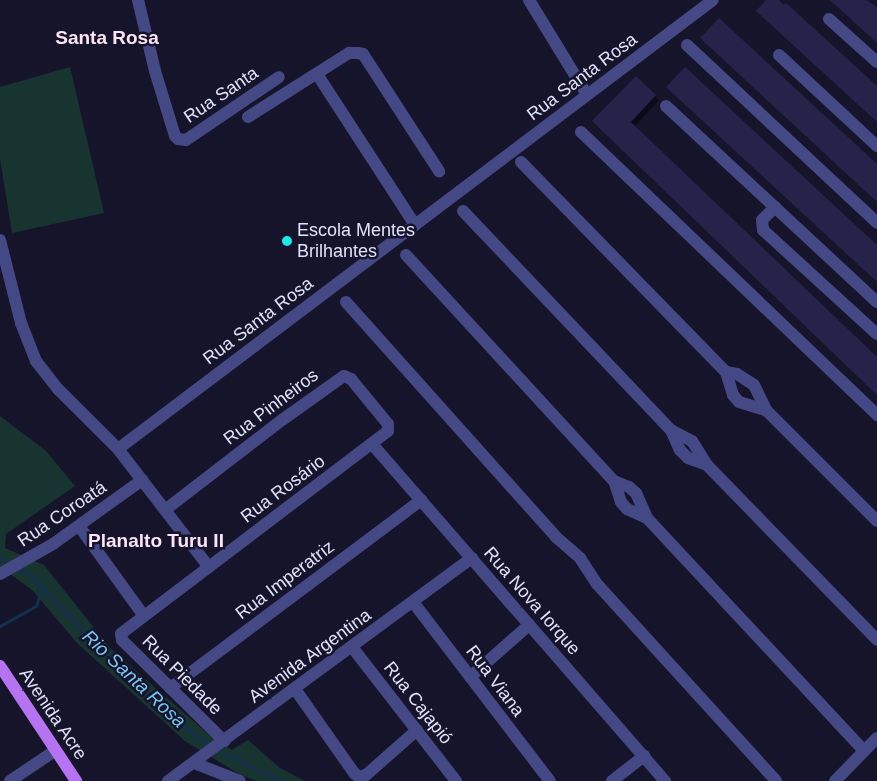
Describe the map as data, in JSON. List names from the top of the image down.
{
  "streets": {
    "main road": ["Avenida Acre"],
    "street": [
      "Rua Santa Rosa",
      "Rua Santa",
      "Rua Pinheiros",
      "Rua Rosário",
      "Rua Coroatá",
      "Rua Imperatriz",
      "Rua Nova Iorque",
      "Avenida Argentina",
      "Rua Piedade",
      "Rua Viana",
      "Rua Cajapió"
    ]
  },
  "crossings": [
    ["Rua Pinheiros", "Rua Rosário"],
    ["Rua Rosário", "Rua Nova Iorque"],
    ["Rua Rosário", "Rua Piedade"],
    ["Rua Imperatriz", "Rua Nova Iorque"],
    ["Rua Imperatriz", "Rua Piedade"],
    ["Rua Nova Iorque", "Avenida Argentina"],
    ["Avenida Argentina", "Rua Piedade"],
    ["Avenida Argentina", "Rua Viana"],
    ["Avenida Argentina", "Rua Cajapió"]
  ],
  "districts": ["Santa Rosa", "Planalto Turu II"],
  "water": ["Rio Santa Rosa"],
  "places": ["Escola Mentes Brilhantes"]
}
